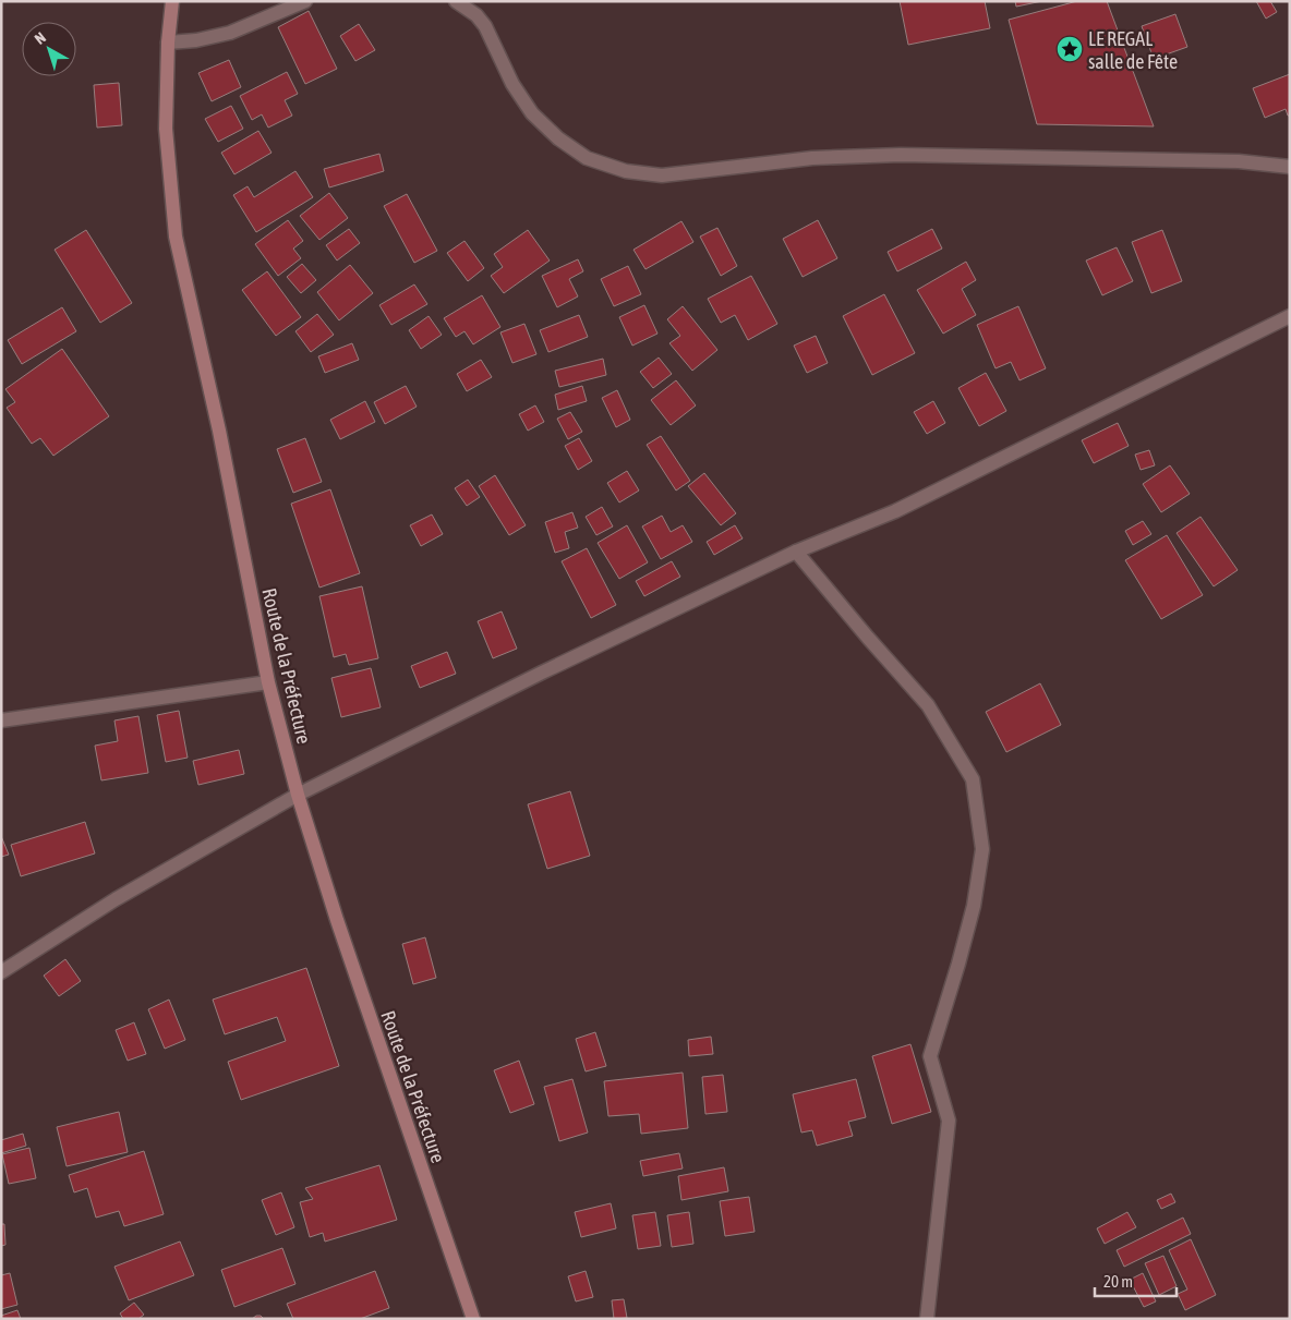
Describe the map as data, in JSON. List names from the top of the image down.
{
  "streets": {
    "street": ["Route de la Préfecture"]
  },
  "places": {
    "place": ["LE REGAL salle de Fête"]
  },
  "scale_bar": "20 m",
  "north": "top left"
}
